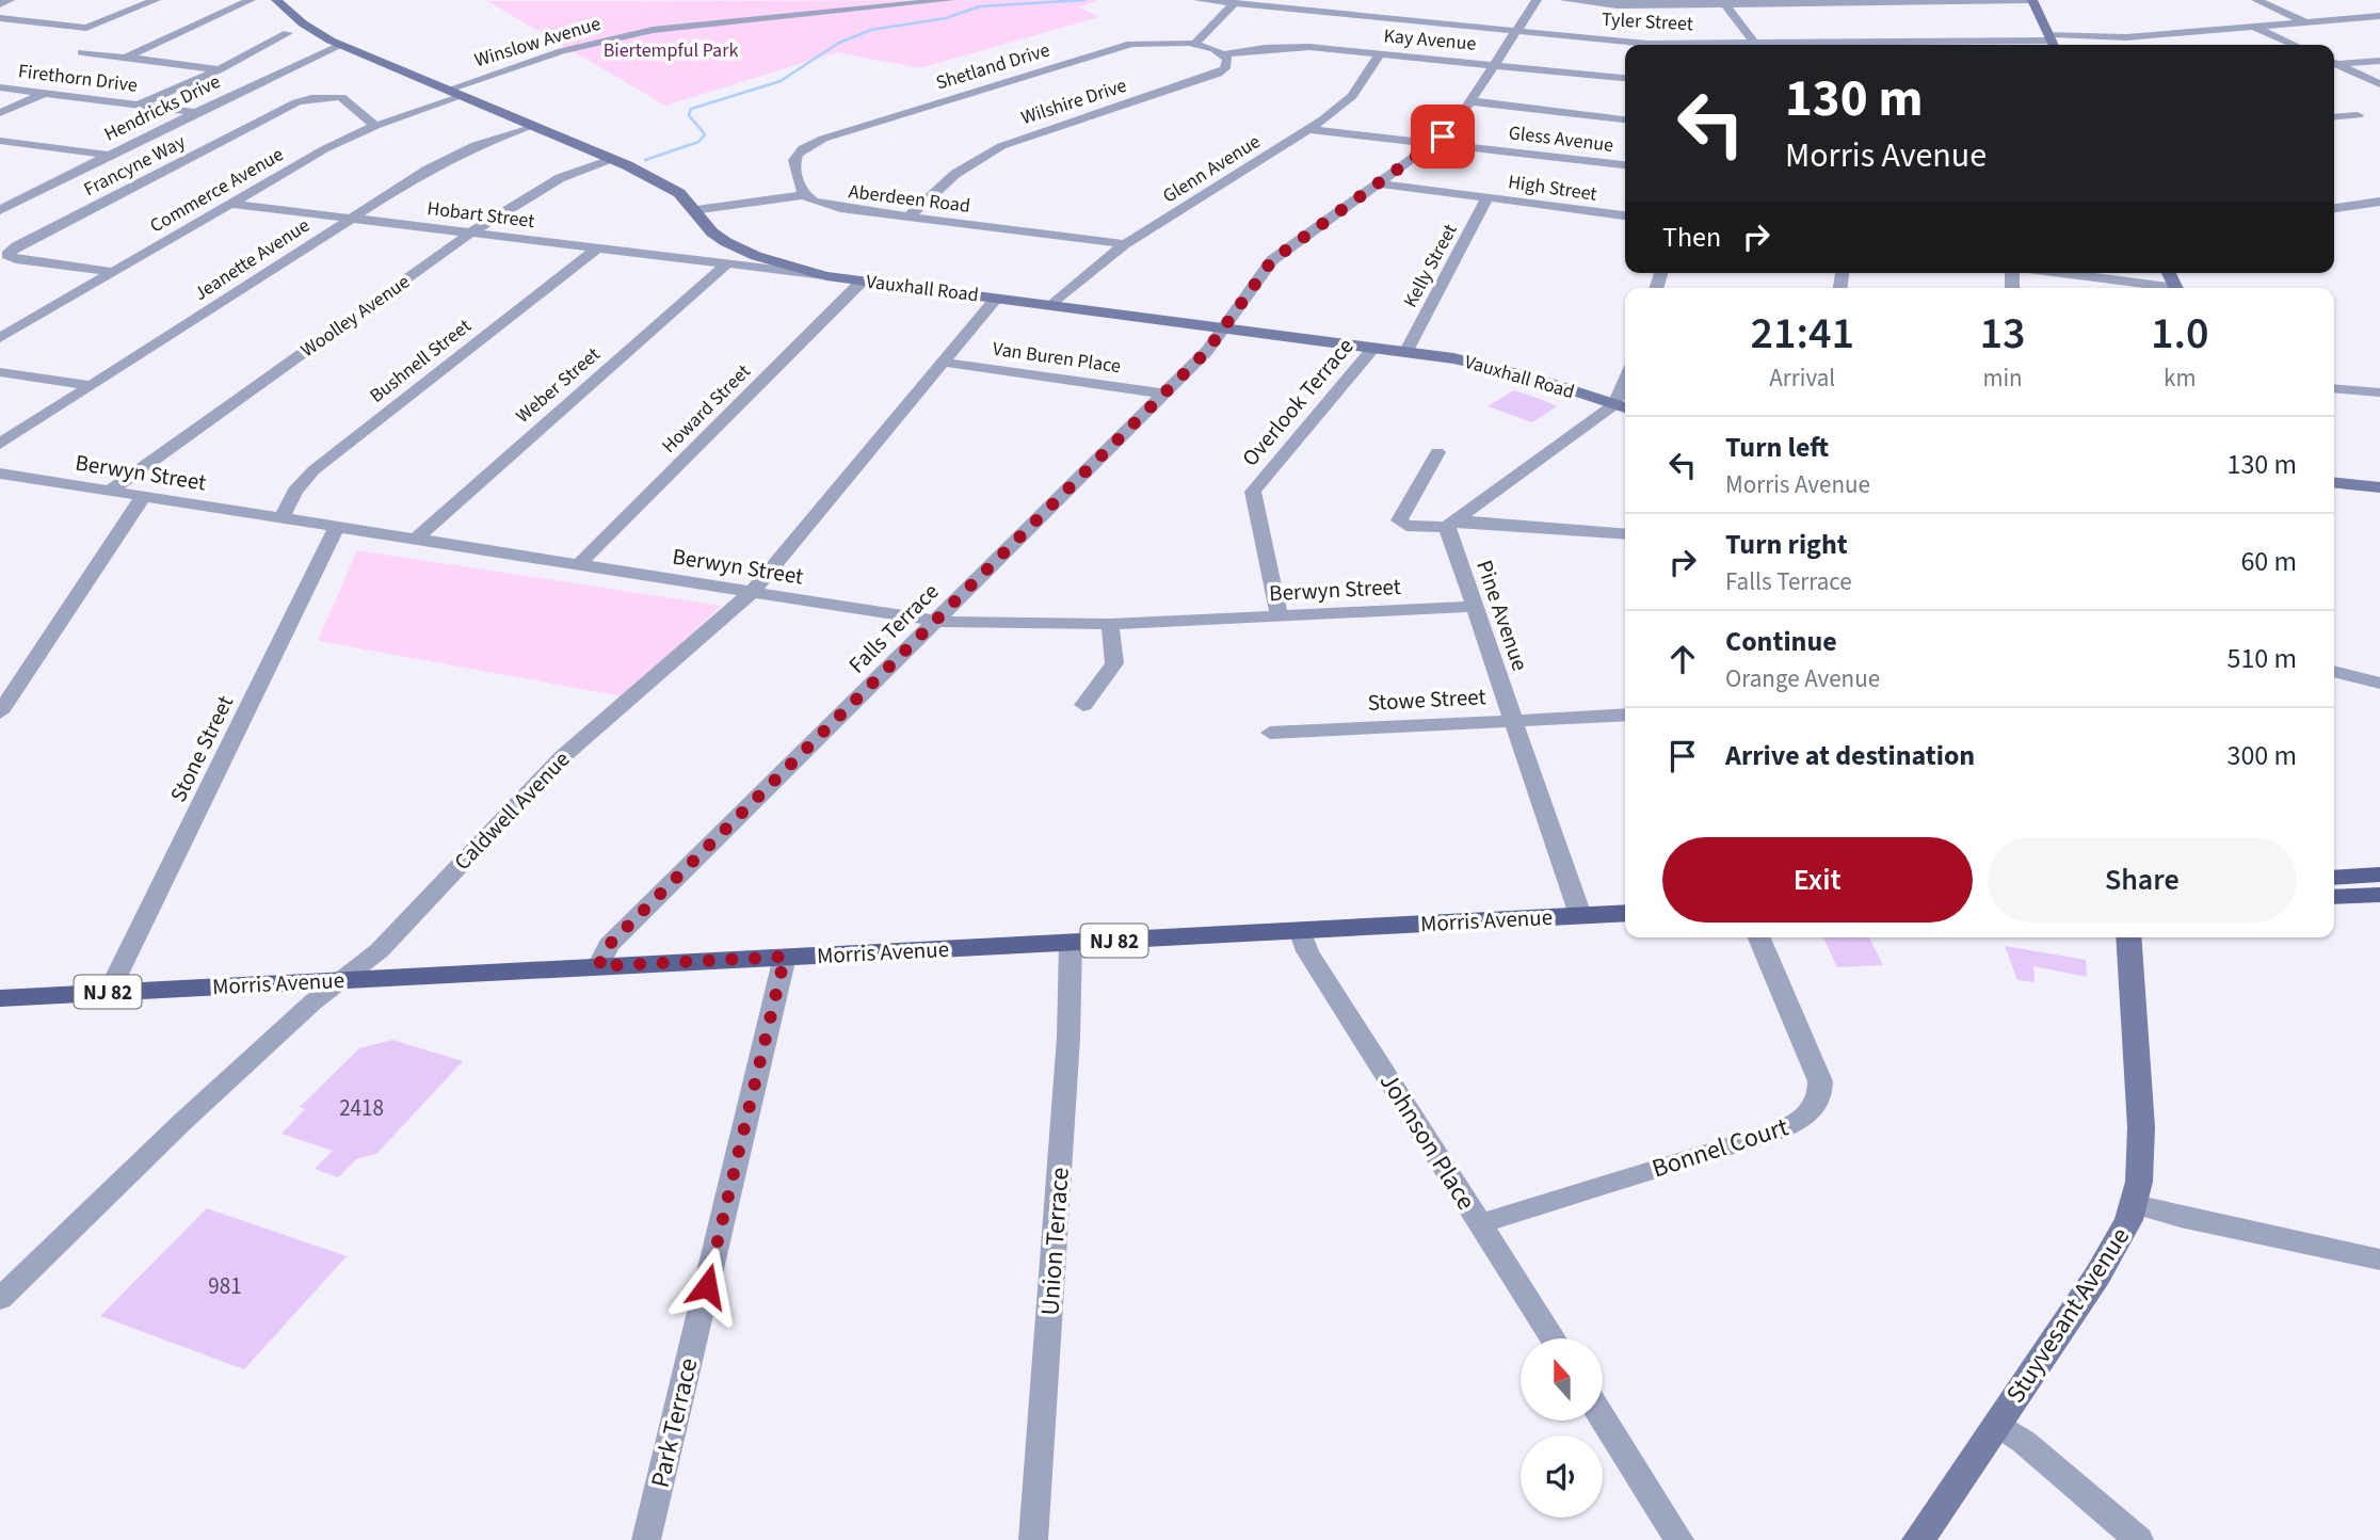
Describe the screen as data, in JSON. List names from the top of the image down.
{
  "streets": {
    "main road": ["Morris Avenue", "NJ 82"],
    "street": [
      "Tyler Street",
      "Kay Avenue",
      "Winslow Avenue",
      "Shetland Drive",
      "Firethorn Drive",
      "Wilshire Drive",
      "Hendricks Drive",
      "Gless Avenue",
      "Francyne Way",
      "Glenn Avenue",
      "High Street",
      "Commerce Avenue",
      "Aberdeen Road",
      "Hobart Street",
      "Jeanette Avenue",
      "Kelly Street",
      "Vauxhall Road",
      "Woolley Avenue",
      "Van Buren Place",
      "Bushnell Street",
      "Weber Street",
      "Overlook Terrace",
      "Howard Street",
      "Berwyn Street",
      "Pine Avenue",
      "Falls Terrace",
      "Stowe Street",
      "Stone Street",
      "Caldwell Avenue",
      "Johnson Place",
      "Bonnel Court",
      "Union Terrace",
      "Stuyvesant Avenue",
      "Park Terrace"
    ]
  },
  "crossings": [
    ["Kay Avenue", "Wilshire Drive"],
    ["Kay Avenue", "Glenn Avenue"],
    ["Winslow Avenue", "Commerce Avenue"],
    ["Winslow Avenue", "Vauxhall Road"],
    ["Shetland Drive", "Aberdeen Road"],
    ["Firethorn Drive", "Hendricks Drive"],
    ["Wilshire Drive", "Aberdeen Road"],
    ["Hendricks Drive", "Vauxhall Road"],
    ["Gless Avenue", "Glenn Avenue"],
    ["Francyne Way", "Commerce Avenue"],
    ["Glenn Avenue", "Aberdeen Road"],
    ["Glenn Avenue", "Vauxhall Road"],
    ["High Street", "Kelly Street"],
    ["Commerce Avenue", "Hobart Street"],
    ["Commerce Avenue", "Vauxhall Road"],
    ["Aberdeen Road", "Vauxhall Road"],
    ["Hobart Street", "Jeanette Avenue"],
    ["Hobart Street", "Vauxhall Road"],
    ["Hobart Street", "Woolley Avenue"],
    ["Hobart Street", "Bushnell Street"],
    ["Hobart Street", "Weber Street"],
    ["Jeanette Avenue", "Vauxhall Road"],
    ["Kelly Street", "Vauxhall Road"],
    ["Vauxhall Road", "Woolley Avenue"],
    ["Vauxhall Road", "Overlook Terrace"],
    ["Vauxhall Road", "Howard Street"],
    ["Vauxhall Road", "Falls Terrace"],
    ["Vauxhall Road", "Caldwell Avenue"],
    ["Woolley Avenue", "Berwyn Street"],
    ["Van Buren Place", "Falls Terrace"],
    ["Van Buren Place", "Caldwell Avenue"],
    ["Bushnell Street", "Berwyn Street"],
    ["Weber Street", "Berwyn Street"],
    ["Overlook Terrace", "Berwyn Street"],
    ["Howard Street", "Berwyn Street"],
    ["Berwyn Street", "Pine Avenue"],
    ["Berwyn Street", "Falls Terrace"],
    ["Berwyn Street", "Stone Street"],
    ["Berwyn Street", "Caldwell Avenue"],
    ["Pine Avenue", "Stowe Street"],
    ["Pine Avenue", "Morris Avenue"],
    ["Falls Terrace", "Morris Avenue"],
    ["Stone Street", "Morris Avenue"],
    ["Caldwell Avenue", "Morris Avenue"],
    ["Morris Avenue", "Johnson Place"],
    ["Morris Avenue", "Union Terrace"],
    ["Morris Avenue", "Park Terrace"],
    ["Johnson Place", "Bonnel Court"]
  ],
  "parks": ["Biertempful Park"],
  "house_numbers": ["2418", "981"],
  "north": "top",
  "page": {
    "turn": ["130 m", "Morris Avenue"],
    "then": "Then",
    "eta": [
      "21:41",
      "Arrival",
      "13",
      "min",
      "1.0",
      "km"
    ],
    "list": [
      {
        "name": "Turn left",
        "note": "Morris Avenue",
        "value": "130 m"
      },
      {
        "name": "Turn right",
        "note": "Falls Terrace",
        "value": "60 m"
      },
      {
        "name": "Continue",
        "note": "Orange Avenue",
        "value": "510 m"
      },
      {
        "name": "Arrive at destination",
        "value": "300 m"
      }
    ],
    "buttons": ["Exit", "Share"]
  }
}
